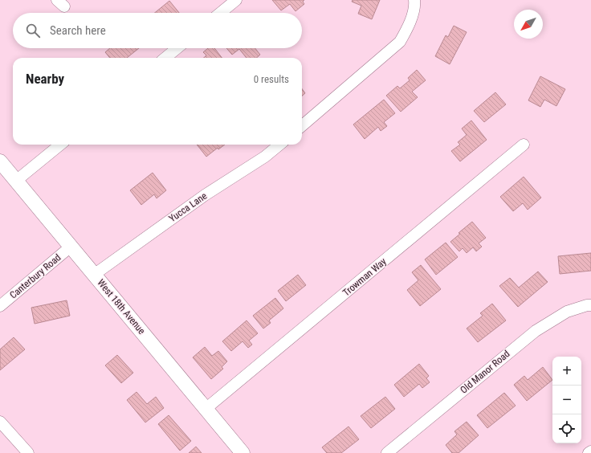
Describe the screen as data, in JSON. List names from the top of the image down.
{
  "streets": {
    "street": [
      "Yucca Lane",
      "Canterbury Road",
      "Trowman Way",
      "West 18th Avenue",
      "Old Manor Road"
    ]
  },
  "crossings": [
    ["Yucca Lane", "West 18th Avenue"],
    ["Canterbury Road", "West 18th Avenue"],
    ["Trowman Way", "West 18th Avenue"]
  ],
  "north": "bottom left",
  "page": {
    "search": "Search here",
    "heading": ["Nearby", "0 results"],
    "map_buttons": ["+", "−"]
  }
}
